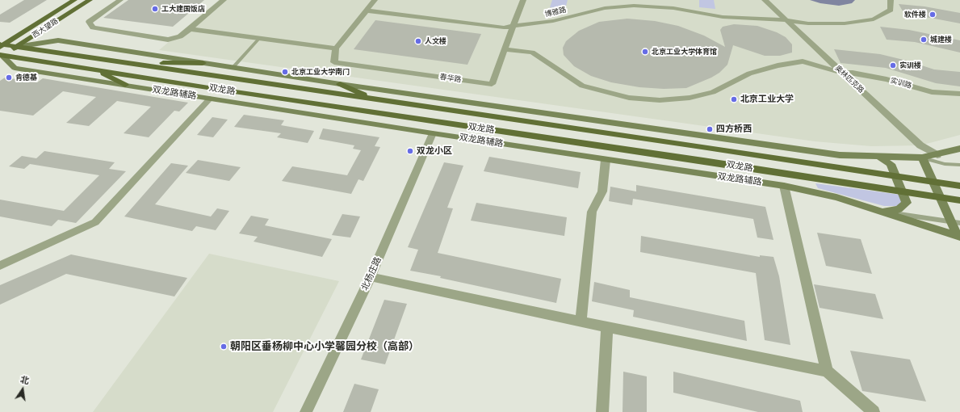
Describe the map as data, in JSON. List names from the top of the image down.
{
  "streets": {
    "main road": ["西大望路", "双龙路", "双龙路辅路"],
    "street": [
      "博雅路",
      "春华路",
      "奥林匹克路",
      "实训路",
      "北杨庄路"
    ]
  },
  "crossings": [
    ["博雅路", "春华路"],
    ["博雅路", "奥林匹克路"],
    ["西大望路", "双龙路"],
    ["西大望路", "双龙路辅路"],
    ["春华路", "实训路"],
    ["奥林匹克路", "实训路"],
    ["双龙路", "双龙路辅路"],
    ["双龙路辅路", "北杨庄路"]
  ],
  "places": [
    "工大建国饭店",
    "软件楼",
    "城建楼",
    "人文楼",
    "北京工业大学体育馆",
    "实训楼",
    "北京工业大学南门",
    "肯德基",
    "北京工业大学",
    "四方桥西",
    "双龙小区",
    "朝阳区垂杨柳中心小学馨园分校（高部）"
  ],
  "north": "top"
}
